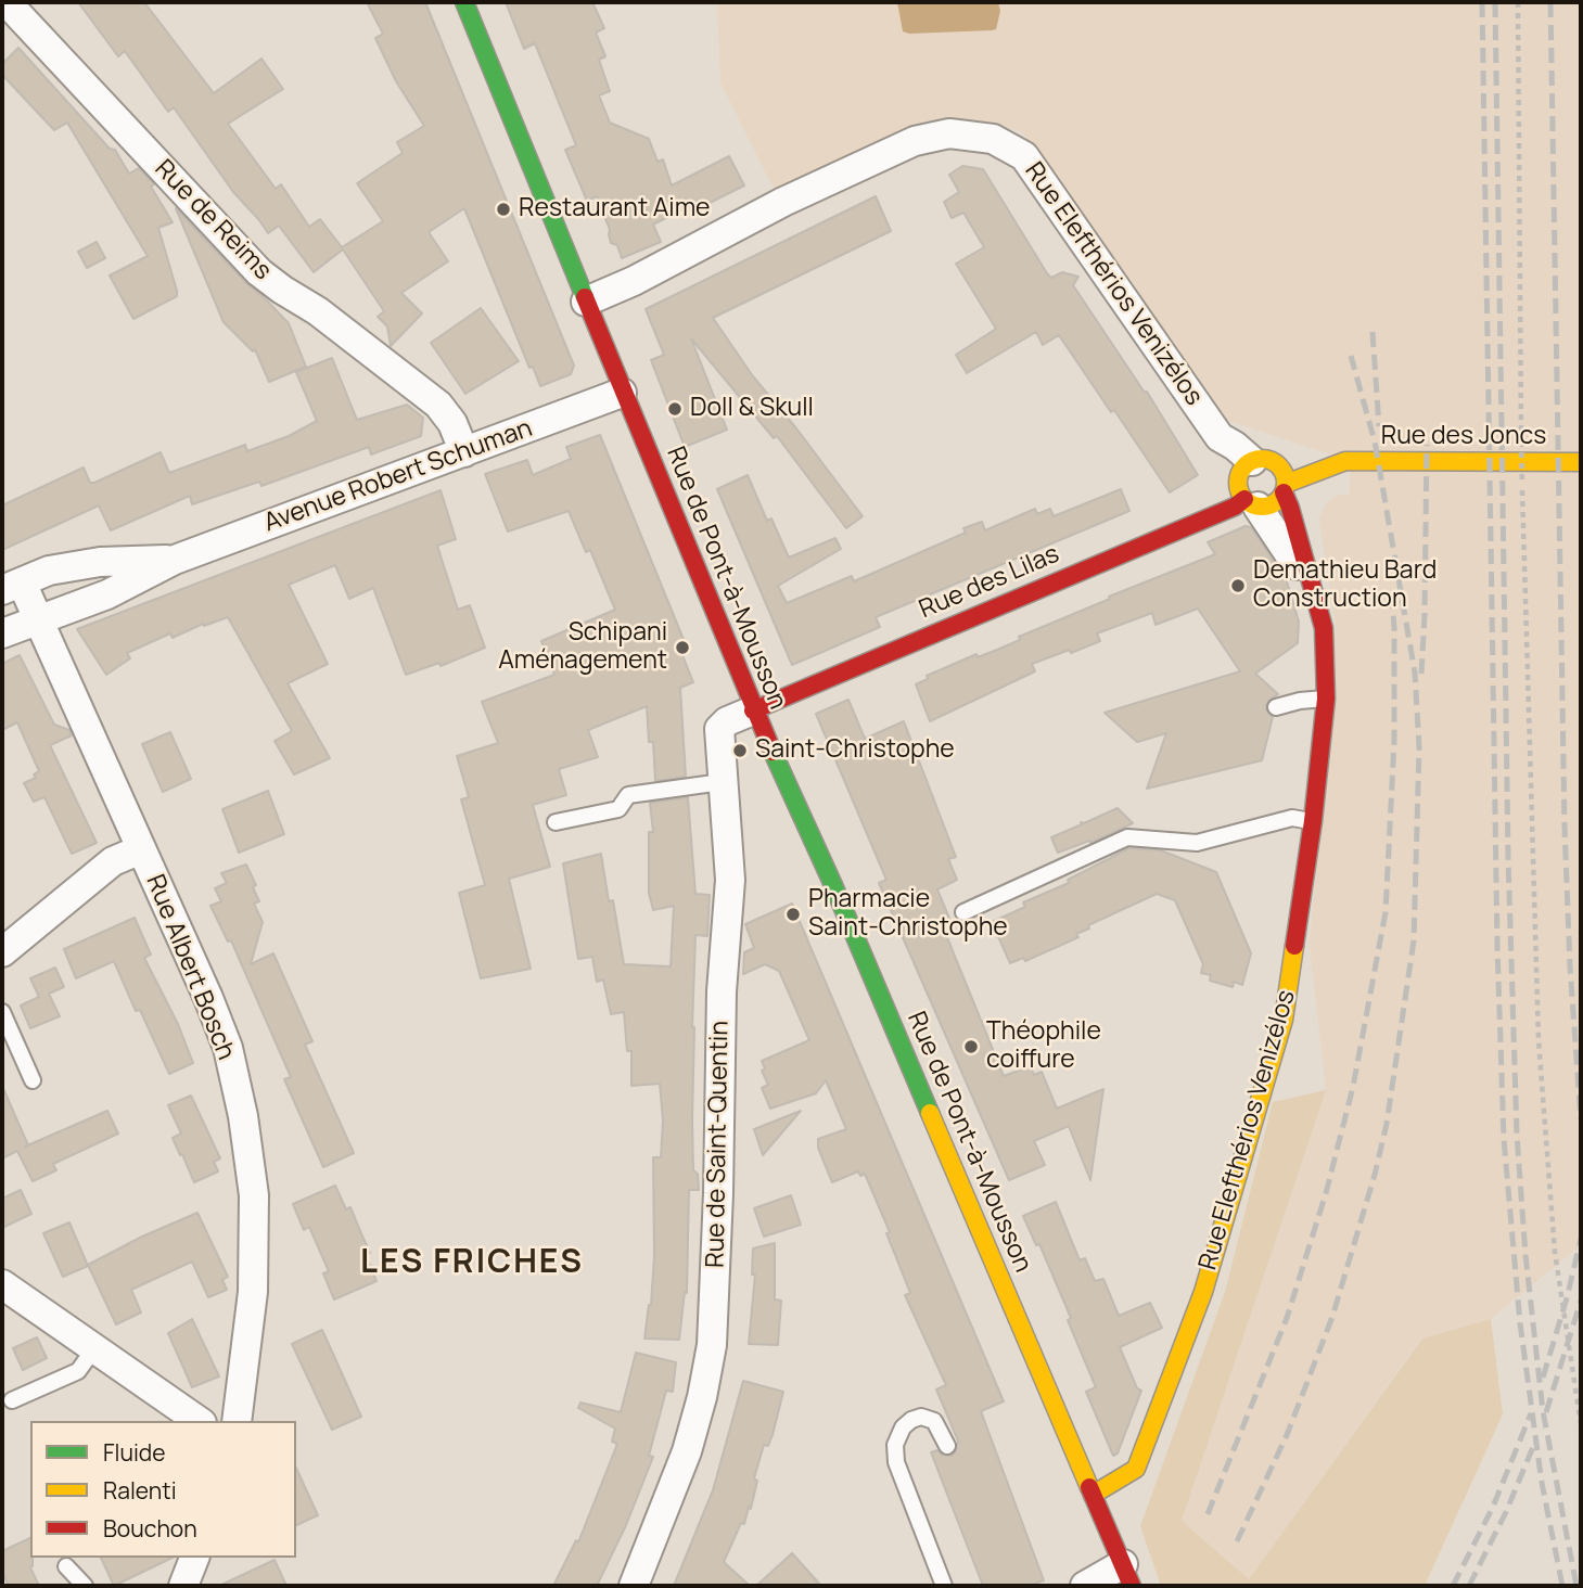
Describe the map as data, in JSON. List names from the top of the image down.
{
  "streets": {
    "street": [
      "Rue de Reims",
      "Rue Elefthérios Venizélos",
      "Rue des Joncs",
      "Avenue Robert Schuman",
      "Rue de Pont-à-Mousson",
      "Rue des Lilas",
      "Rue Albert Bosch",
      "Rue de Saint-Quentin"
    ]
  },
  "crossings": [
    ["Rue de Reims", "Avenue Robert Schuman"],
    ["Rue Elefthérios Venizélos", "Rue des Joncs"],
    ["Rue Elefthérios Venizélos", "Rue de Pont-à-Mousson"],
    ["Rue Elefthérios Venizélos", "Rue des Lilas"],
    ["Rue des Joncs", "Rue des Lilas"],
    ["Avenue Robert Schuman", "Rue de Pont-à-Mousson"],
    ["Avenue Robert Schuman", "Rue Albert Bosch"],
    ["Rue de Pont-à-Mousson", "Rue des Lilas"],
    ["Rue de Pont-à-Mousson", "Rue de Saint-Quentin"],
    ["Rue des Lilas", "Rue de Saint-Quentin"]
  ],
  "districts": ["LES FRICHES"],
  "places": [
    "Restaurant Aime",
    "Doll & Skull",
    "Demathieu Bard Construction",
    "Schipani Aménagement",
    "Saint-Christophe",
    "Pharmacie Saint-Christophe",
    "Théophile coiffure"
  ],
  "legend": ["Fluide", "Ralenti", "Bouchon"]
}
